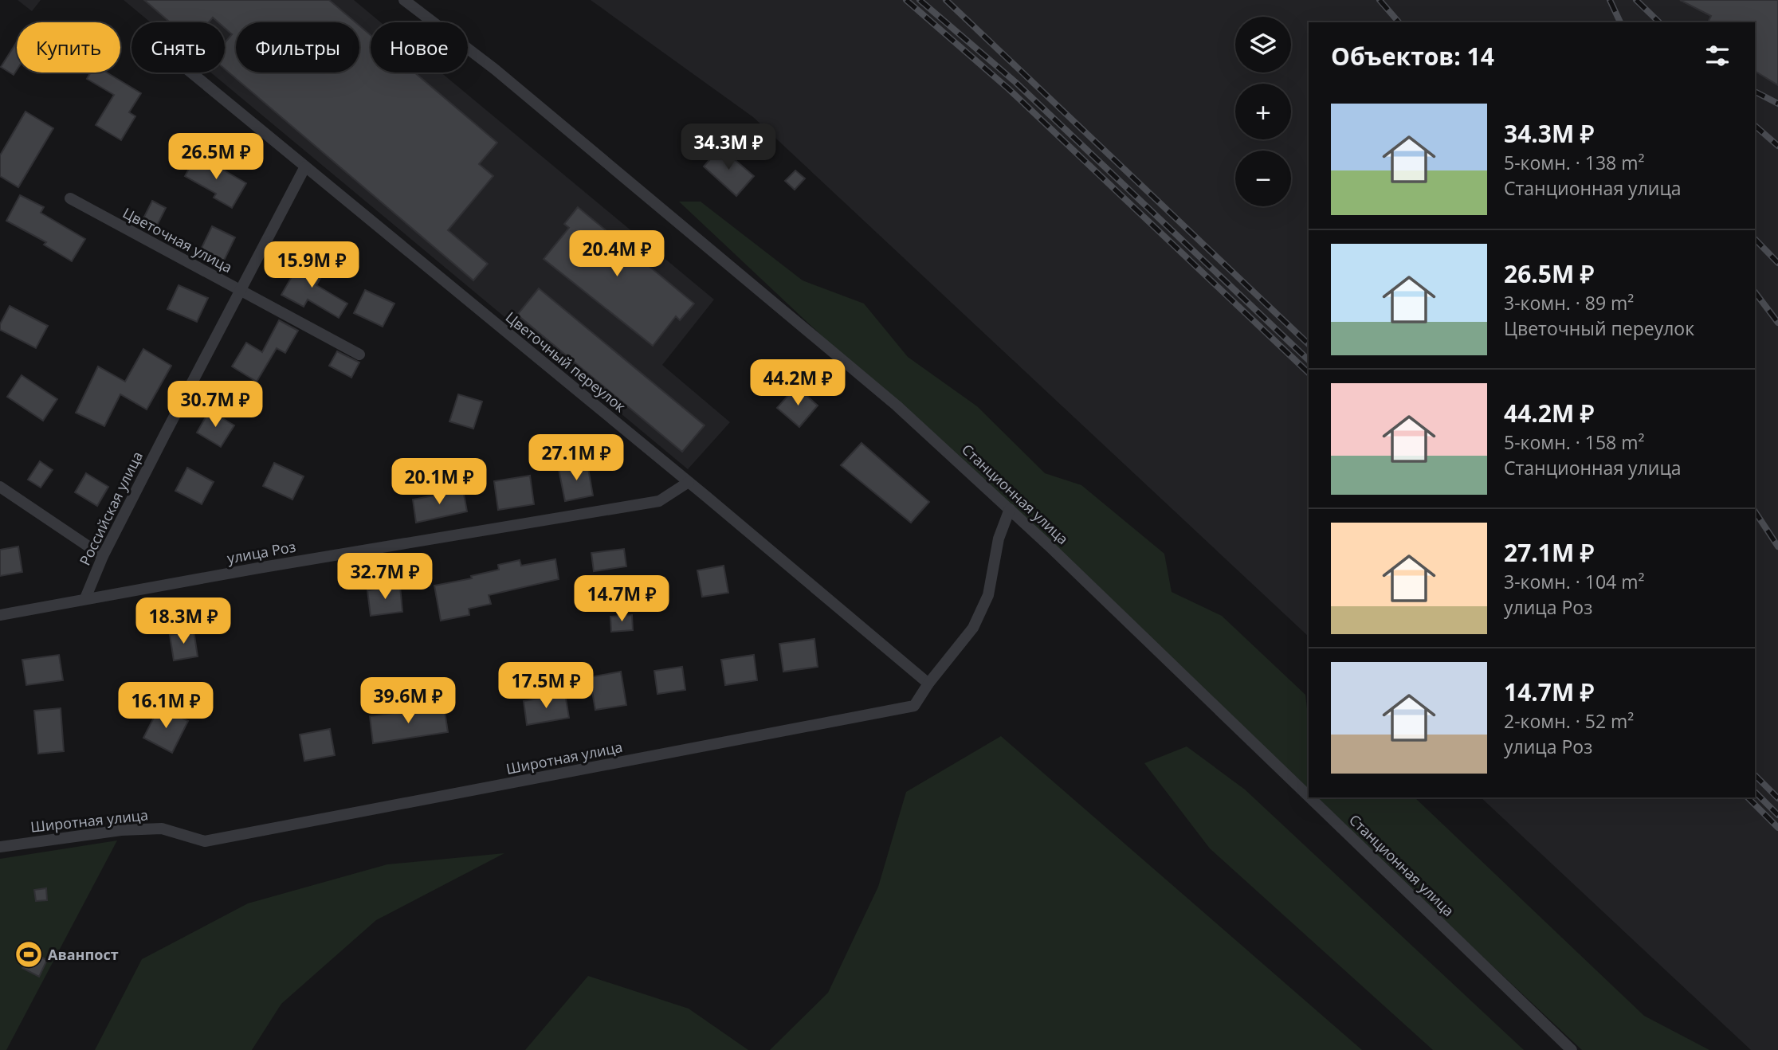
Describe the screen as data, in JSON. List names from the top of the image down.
{
  "streets": {
    "street": [
      "Цветочная улица",
      "Цветочный переулок",
      "Станционная улица",
      "Российская улица",
      "улица Роз",
      "Широтная улица"
    ]
  },
  "crossings": [
    ["Цветочная улица", "Российская улица"],
    ["Цветочный переулок", "Российская улица"],
    ["Цветочный переулок", "улица Роз"],
    ["Цветочный переулок", "Широтная улица"],
    ["Станционная улица", "Широтная улица"],
    ["Российская улица", "улица Роз"]
  ],
  "places": {
    "sports": ["Аванпост"]
  },
  "page": {
    "map_buttons": ["+", "−"],
    "chip": [
      "Купить",
      "Снять",
      "Фильтры",
      "Новое"
    ],
    "heading": "Объектов: 14",
    "list": [
      {
        "name": "34.3M ₽",
        "note": "5-комн. · 138 m² · Станционная улица"
      },
      {
        "name": "26.5M ₽",
        "note": "3-комн. · 89 m² · Цветочный переулок"
      },
      {
        "name": "44.2M ₽",
        "note": "5-комн. · 158 m² · Станционная улица"
      },
      {
        "name": "27.1M ₽",
        "note": "3-комн. · 104 m² · улица Роз"
      },
      {
        "name": "14.7M ₽",
        "note": "2-комн. · 52 m² · улица Роз"
      }
    ],
    "price": [
      "34.3M ₽",
      "26.5M ₽",
      "20.4M ₽",
      "15.9M ₽",
      "44.2M ₽",
      "30.7M ₽",
      "27.1M ₽",
      "20.1M ₽",
      "32.7M ₽",
      "14.7M ₽",
      "18.3M ₽",
      "17.5M ₽",
      "39.6M ₽",
      "16.1M ₽"
    ]
  }
}
